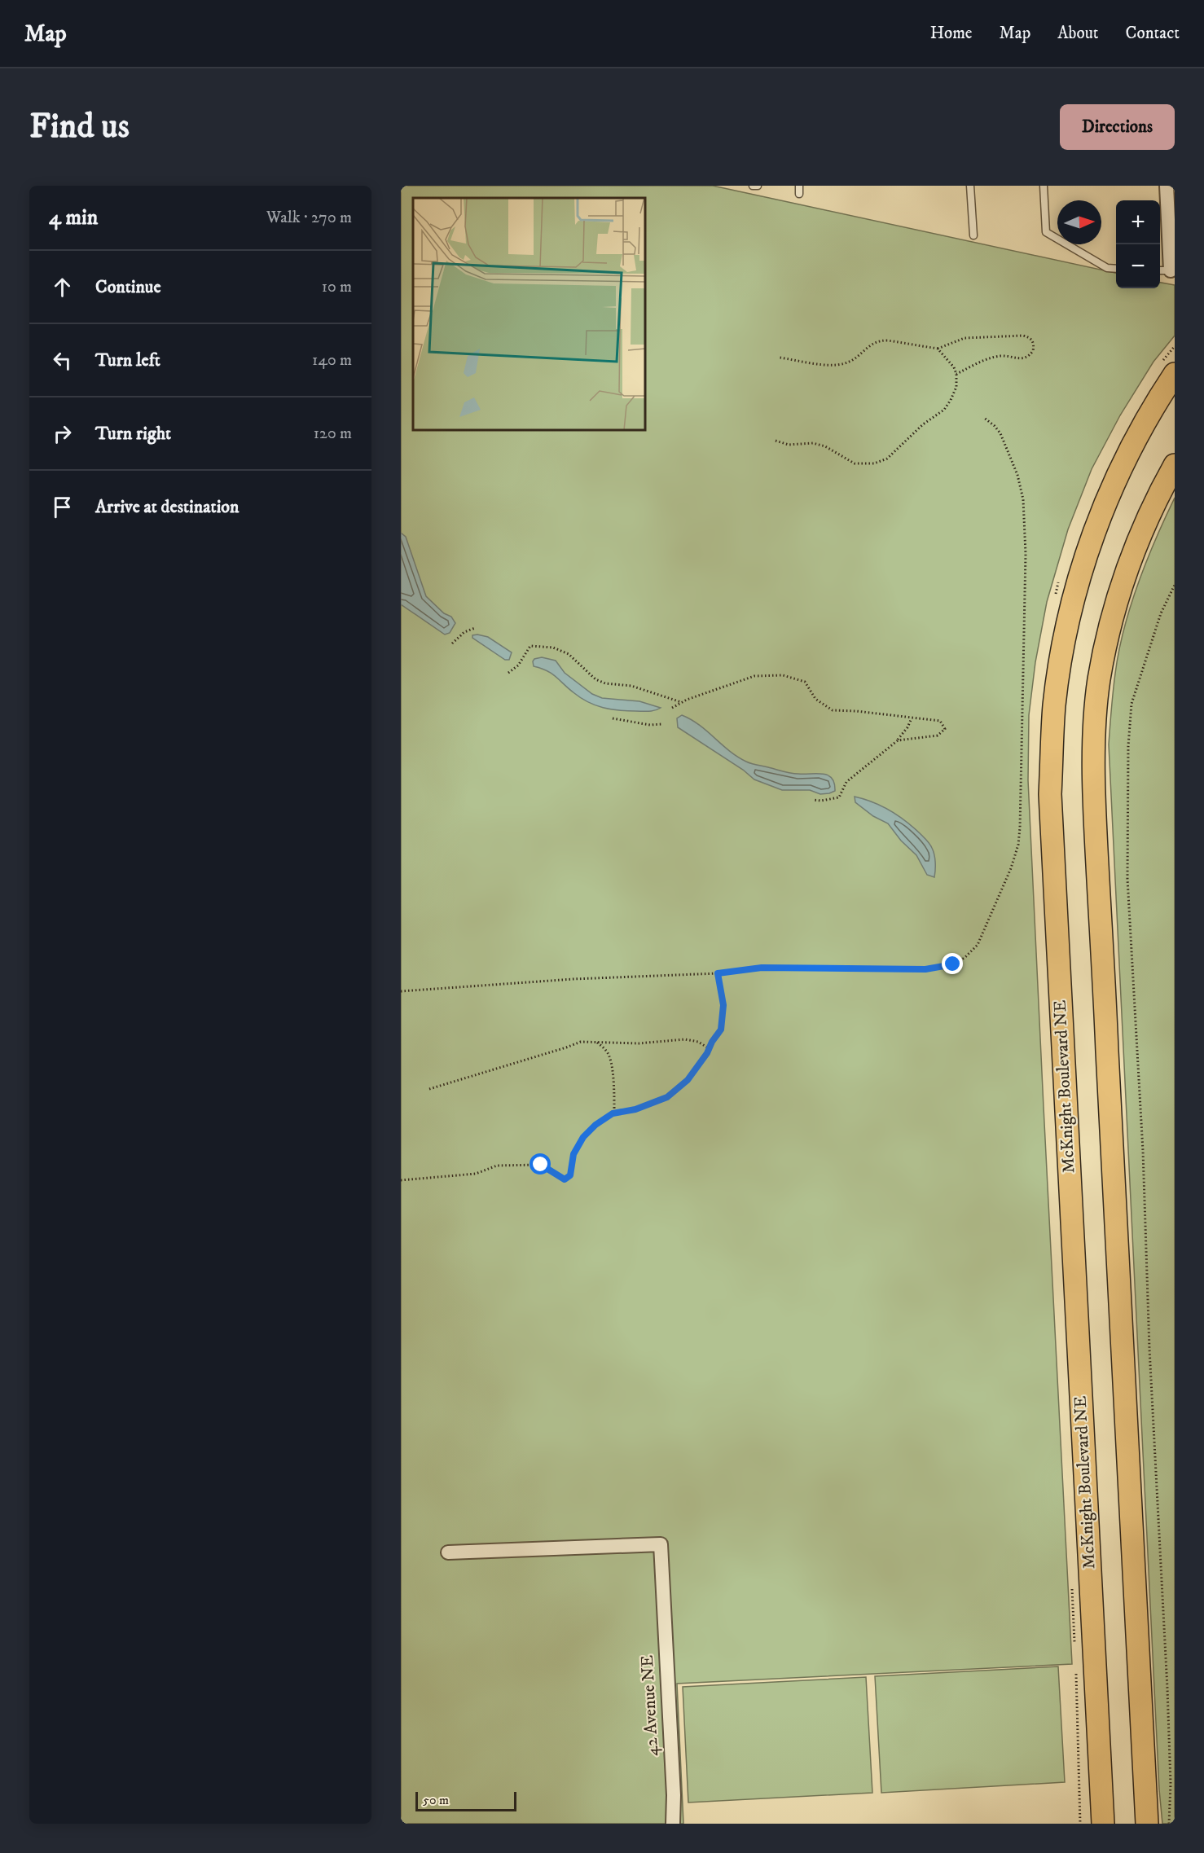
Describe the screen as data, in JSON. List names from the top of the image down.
{
  "streets": {
    "main road": ["McKnight Boulevard NE"],
    "street": ["42 Avenue NE"]
  },
  "scale_bar": "50 m",
  "north": "right",
  "page": {
    "header": "Map",
    "nav": [
      "Home",
      "Map",
      "About",
      "Contact"
    ],
    "buttons": "Directions",
    "title": "Find us",
    "heading": ["4 min", "Walk · 270 m"],
    "map_buttons": ["+", "−"],
    "list": [
      ["Continue", "10 m"],
      ["Turn left", "140 m"],
      ["Turn right", "120 m"],
      "Arrive at destination"
    ],
    "scale": "50 m"
  }
}
